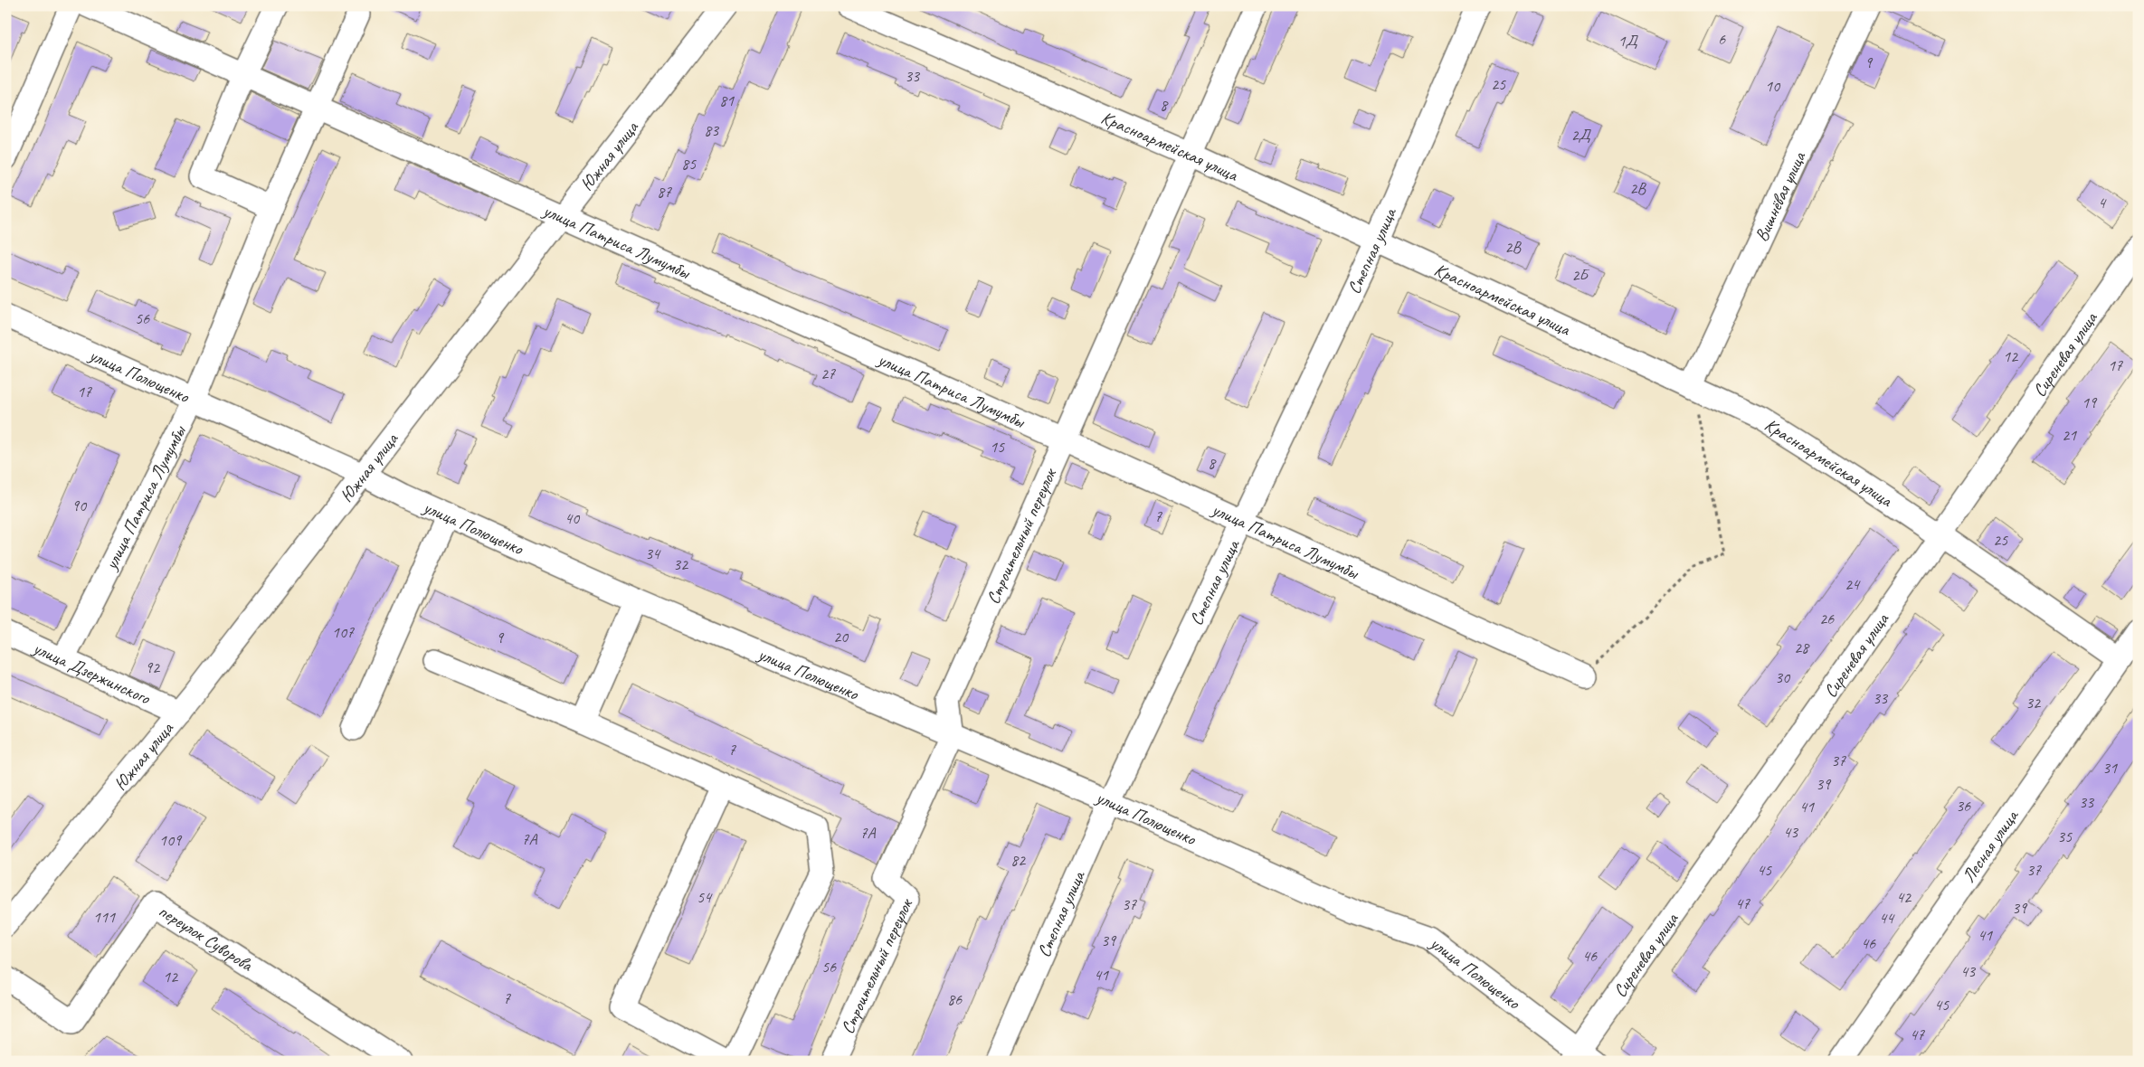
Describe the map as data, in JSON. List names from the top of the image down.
{
  "streets": {
    "street": [
      "Красноармейская улица",
      "Южная улица",
      "Вишнёвая улица",
      "улица Патриса Лумумбы",
      "Степная улица",
      "Сиреневая улица",
      "улица Полющенко",
      "Строительный переулок",
      "улица Дзержинского",
      "Лесная улица",
      "переулок Суворова"
    ]
  },
  "crossings": [
    ["Красноармейская улица", "Вишнёвая улица"],
    ["Красноармейская улица", "Степная улица"],
    ["Красноармейская улица", "Сиреневая улица"],
    ["Красноармейская улица", "Строительный переулок"],
    ["Красноармейская улица", "Лесная улица"],
    ["Южная улица", "улица Патриса Лумумбы"],
    ["Южная улица", "улица Полющенко"],
    ["Южная улица", "улица Дзержинского"],
    ["улица Патриса Лумумбы", "Степная улица"],
    ["улица Патриса Лумумбы", "улица Полющенко"],
    ["улица Патриса Лумумбы", "Строительный переулок"],
    ["улица Патриса Лумумбы", "улица Дзержинского"],
    ["Степная улица", "улица Полющенко"],
    ["Сиреневая улица", "улица Полющенко"],
    ["улица Полющенко", "Строительный переулок"]
  ],
  "house_numbers": [
    "6",
    "1Д",
    "9",
    "33",
    "25",
    "10",
    "81",
    "8",
    "83",
    "2Д",
    "85",
    "2В",
    "87",
    "4",
    "2В",
    "2Б",
    "56",
    "12",
    "17",
    "27",
    "17",
    "19",
    "21",
    "15",
    "8",
    "90",
    "7",
    "40",
    "25",
    "34",
    "32",
    "24",
    "26",
    "107",
    "20",
    "9",
    "28",
    "92",
    "30",
    "33",
    "32",
    "7",
    "37",
    "31",
    "39",
    "33",
    "36",
    "41",
    "43",
    "7А",
    "35",
    "7А",
    "109",
    "82",
    "45",
    "37",
    "54",
    "42",
    "47",
    "37",
    "39",
    "111",
    "44",
    "41",
    "39",
    "46",
    "46",
    "56",
    "43",
    "41",
    "12",
    "7",
    "86",
    "45",
    "47"
  ]
}
